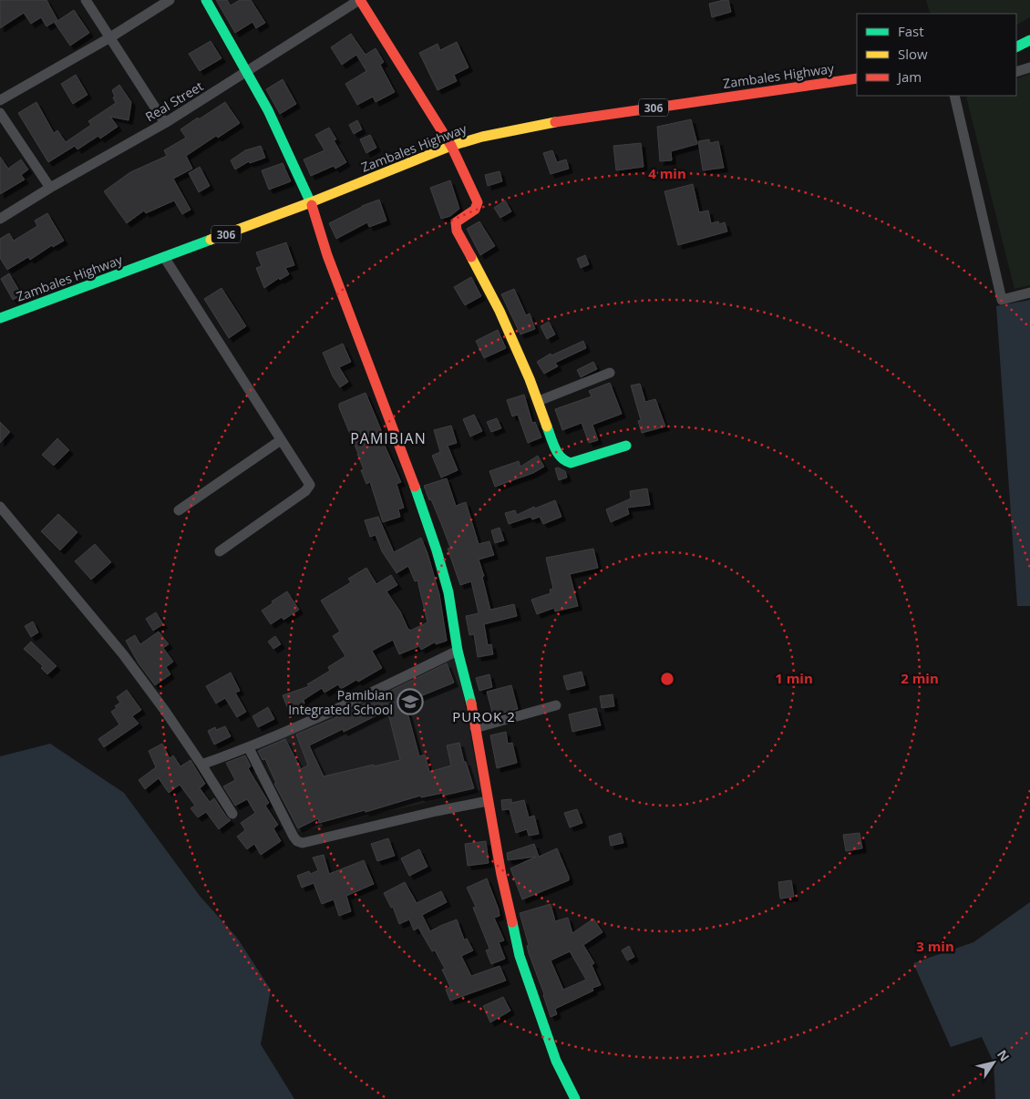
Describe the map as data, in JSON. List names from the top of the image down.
{
  "streets": {
    "street": ["Zambales Highway", "Real Street", "306"]
  },
  "districts": ["PAMIBIAN", "PUROK 2"],
  "places": {
    "school or university": ["Pamibian Integrated School"]
  },
  "legend": ["Fast", "Slow", "Jam"],
  "north": "top right",
  "rings": [
    "4 min",
    "1 min",
    "2 min",
    "3 min"
  ]
}
